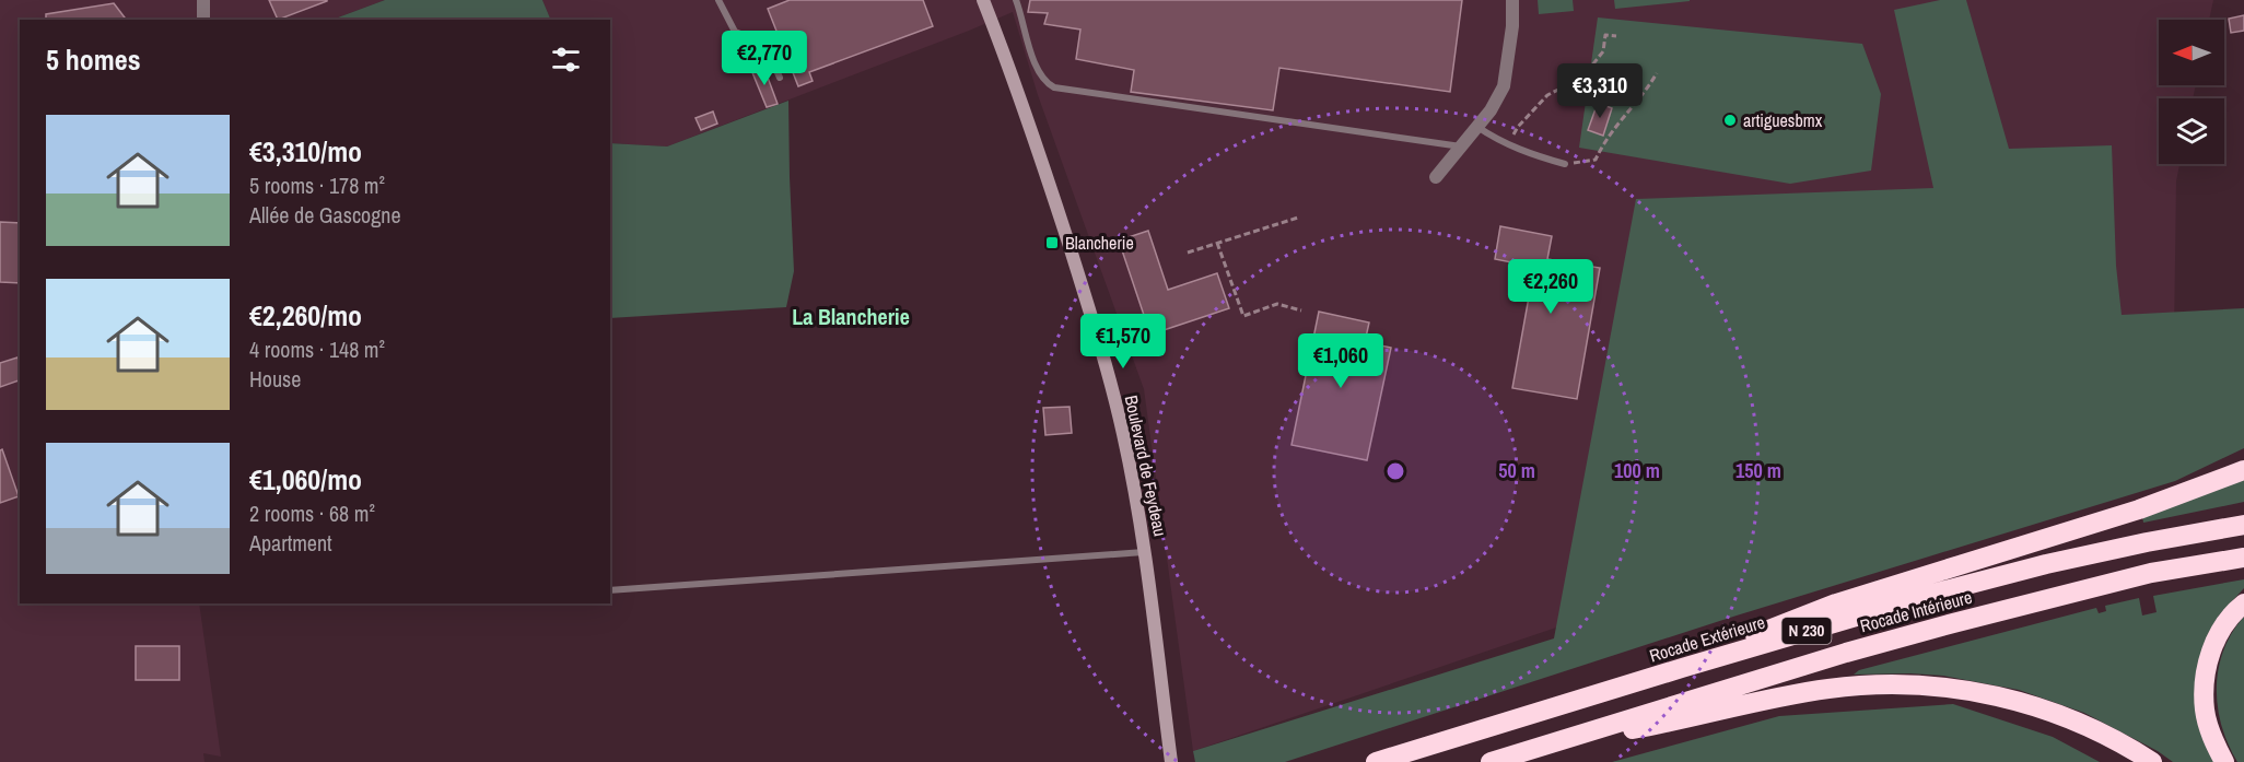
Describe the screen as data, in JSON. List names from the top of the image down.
{
  "streets": {
    "highway": ["Rocade Intérieure", "N 230", "Rocade Extérieure"],
    "main road": ["Boulevard de Feydeau"]
  },
  "districts": ["La Blancherie"],
  "places": {
    "other": ["artiguesbmx"],
    "transit": ["Blancherie"]
  },
  "north": "left",
  "page": {
    "heading": "5 homes",
    "price": [
      "€2,770",
      "€3,310",
      "€2,260",
      "€1,570",
      "€1,060"
    ],
    "list": [
      {
        "name": "€3,310/mo",
        "note": "5 rooms · 178 m² · Allée de Gascogne"
      },
      {
        "name": "€2,260/mo",
        "note": "4 rooms · 148 m² · House"
      },
      {
        "name": "€1,060/mo",
        "note": "2 rooms · 68 m² · Apartment"
      }
    ]
  },
  "rings": ["50 m", "100 m", "150 m"]
}
